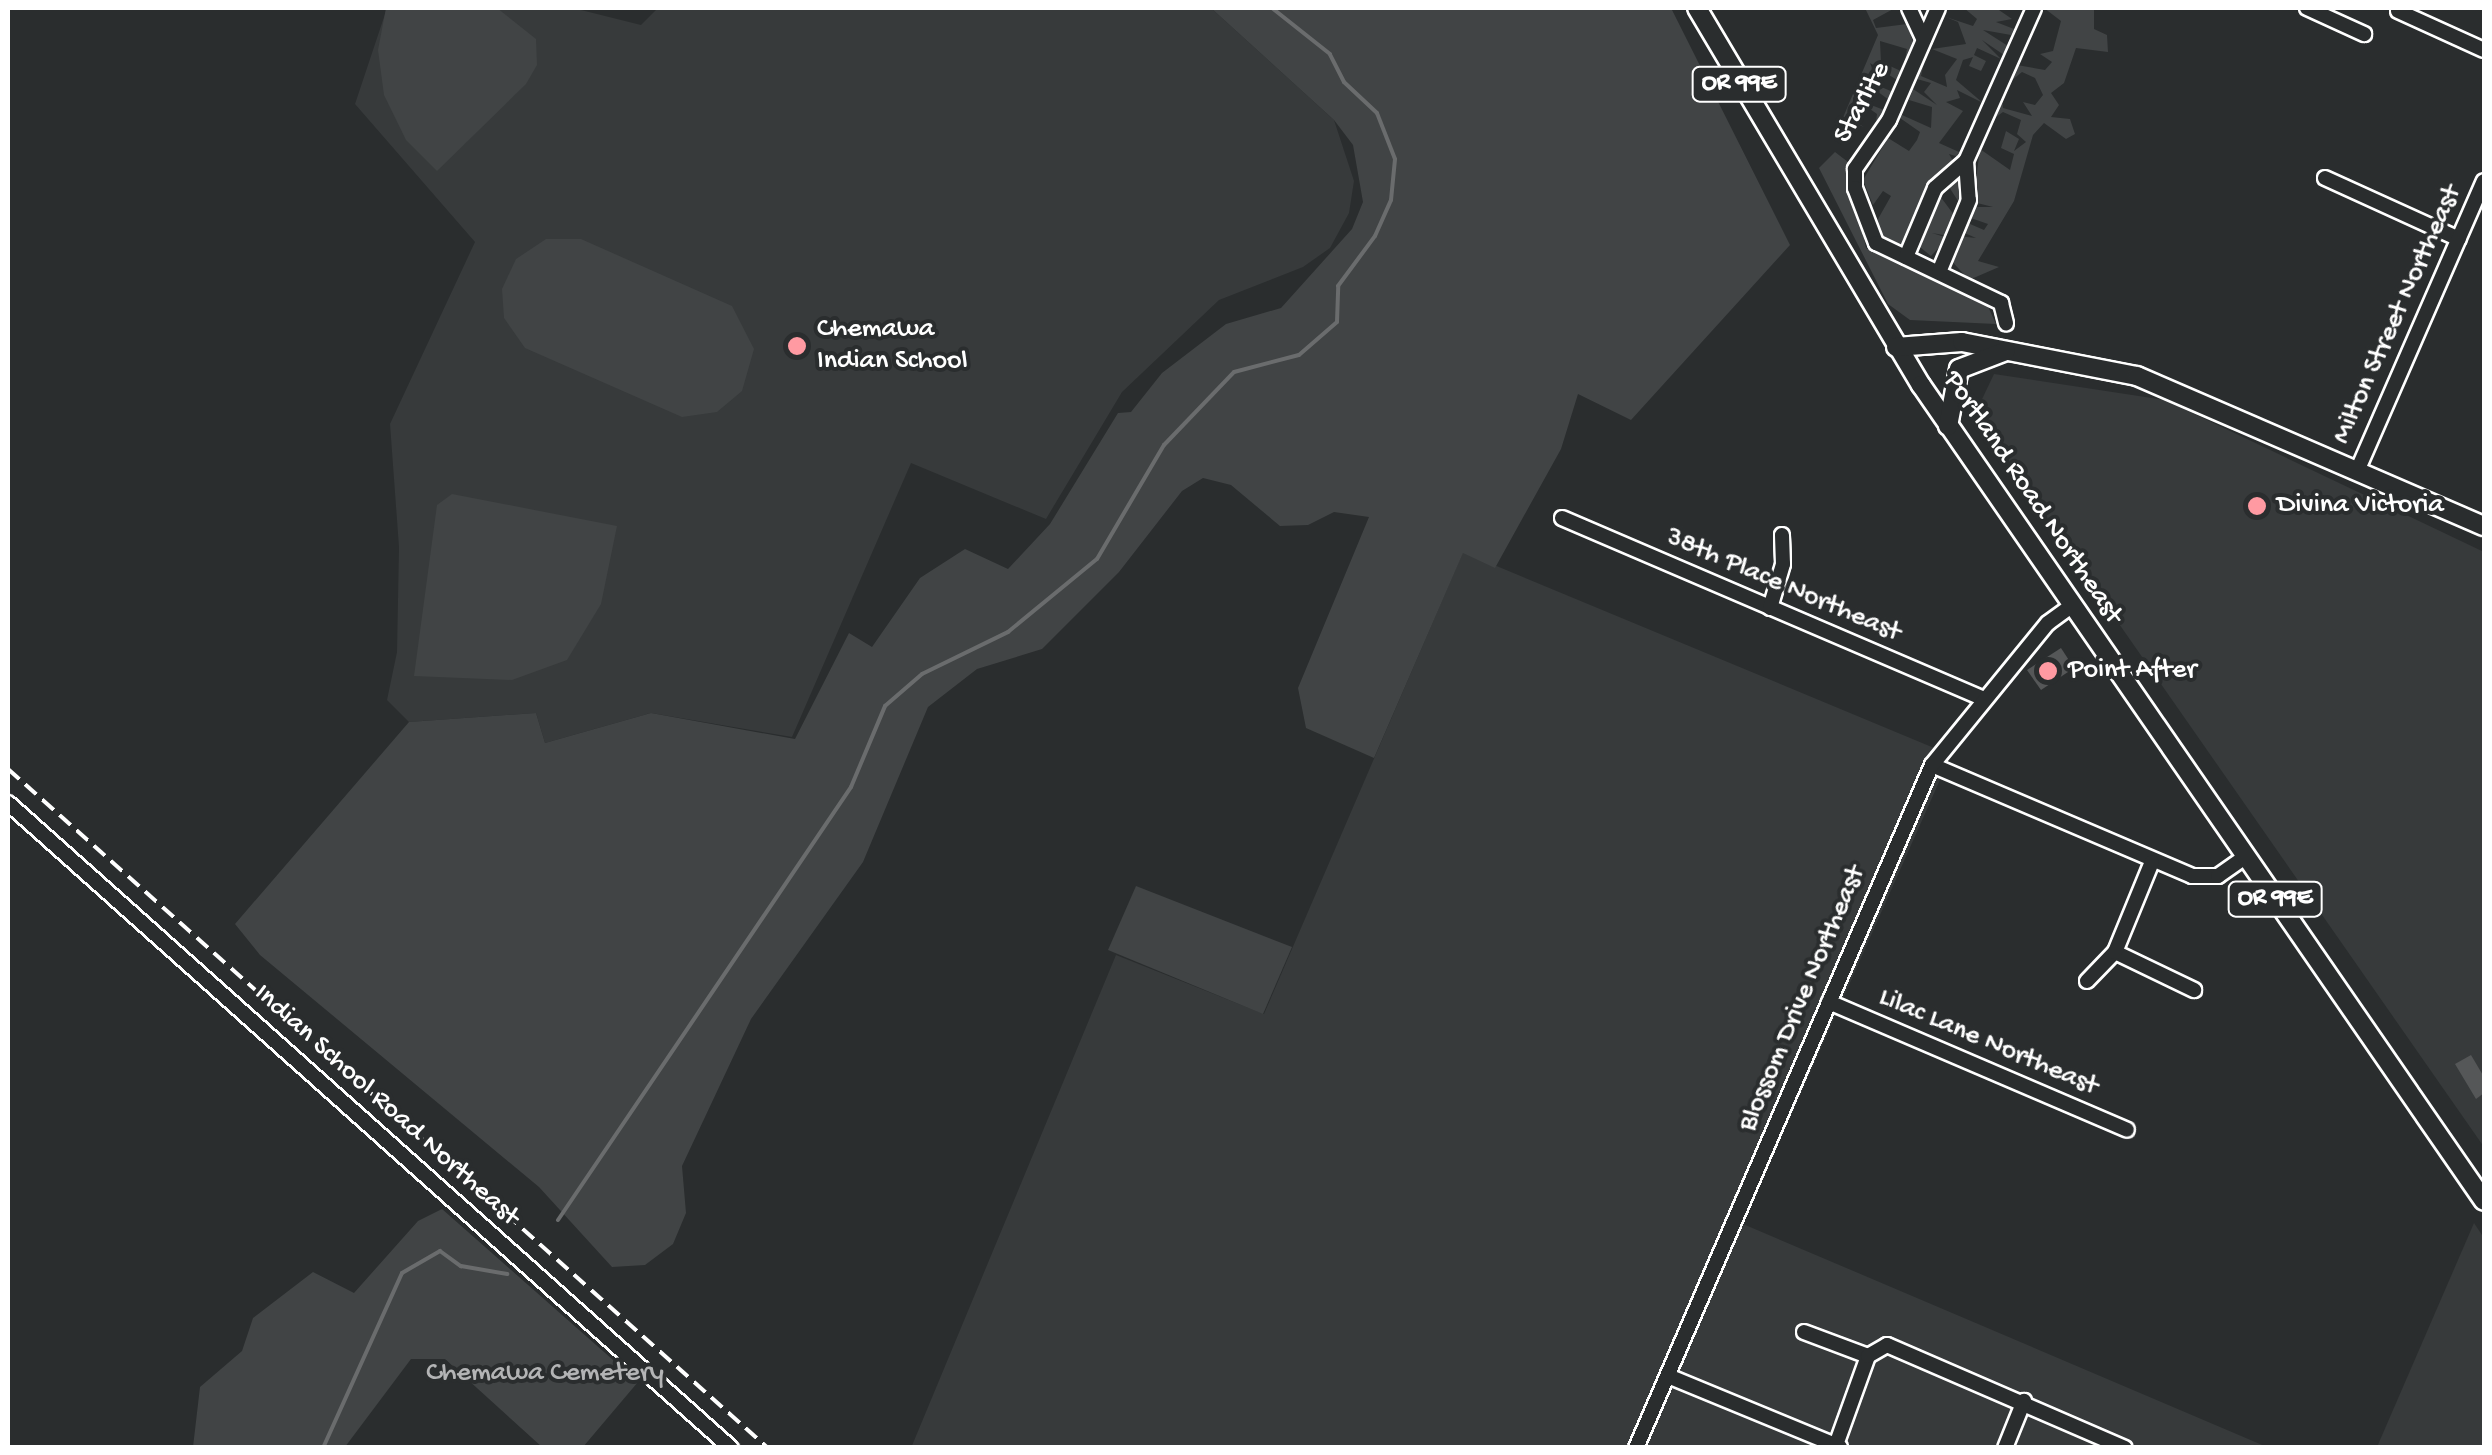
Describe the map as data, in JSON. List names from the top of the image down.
{
  "streets": {
    "main road": ["OR 99E", "Portland Road Northeast"],
    "street": [
      "Starlite",
      "Milton Street Northeast",
      "38th Place Northeast",
      "Blossom Drive Northeast",
      "Lilac Lane Northeast",
      "Indian School Road Northeast"
    ]
  },
  "crossings": [
    ["Portland Road Northeast", "Blossom Drive Northeast"],
    ["38th Place Northeast", "Blossom Drive Northeast"],
    ["Blossom Drive Northeast", "Lilac Lane Northeast"]
  ],
  "parks": ["Chemawa Cemetery"],
  "places": ["Chemawa Indian School", "Divina Victoria", "Point After"]
}
